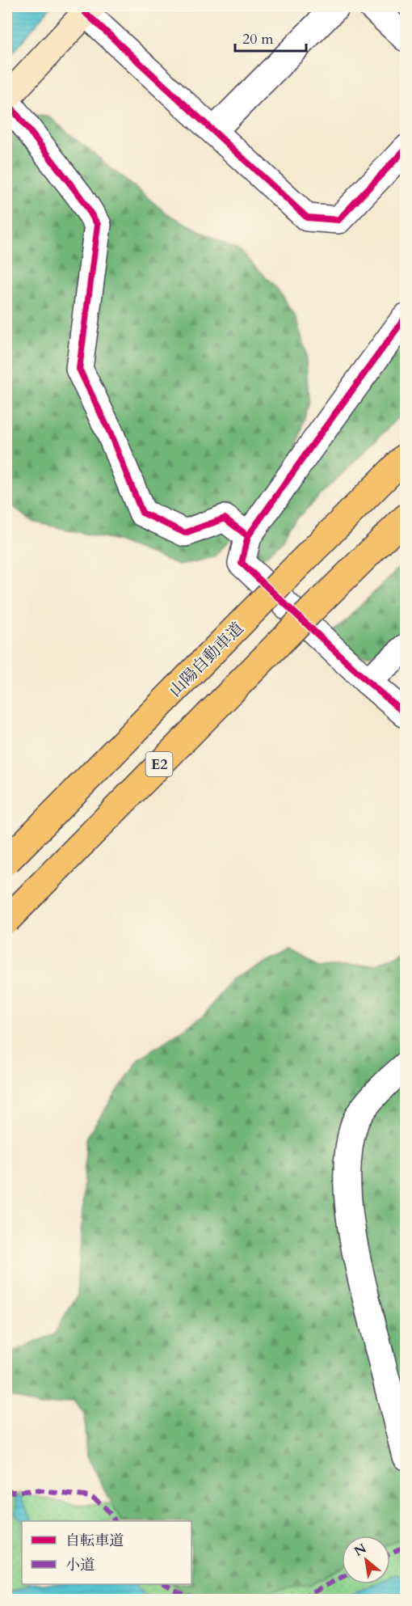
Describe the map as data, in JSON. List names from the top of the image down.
{
  "streets": {
    "highway": ["山陽自動車道", "E2"]
  },
  "legend": ["自転車道", "小道"],
  "scale_bar": "20 m",
  "north": "top left"
}
